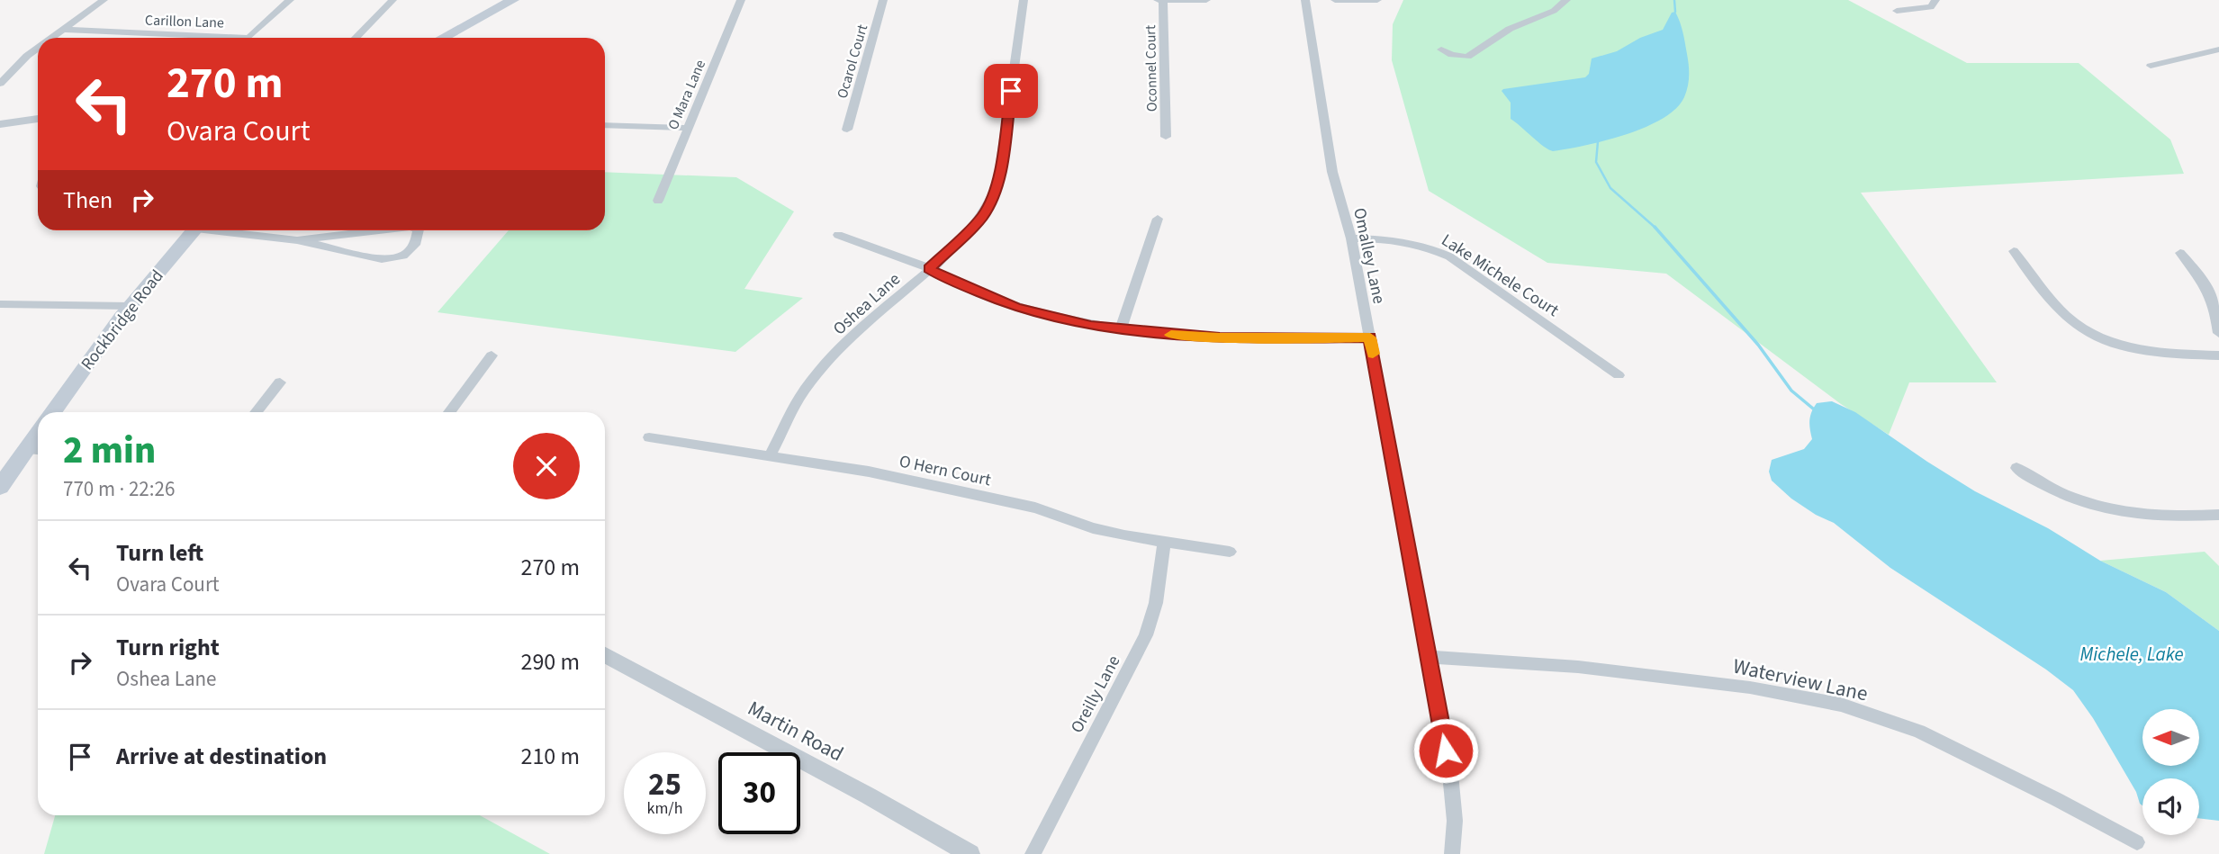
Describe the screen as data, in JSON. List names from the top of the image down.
{
  "streets": {
    "main road": ["Rockbridge Road"],
    "street": [
      "Carillon Lane",
      "Ocarol Court",
      "Oconnel Court",
      "O Mara Lane",
      "Omalley Lane",
      "Lake Michele Court",
      "Oshea Lane",
      "O Hern Court",
      "Waterview Lane",
      "Oreilly Lane",
      "Martin Road"
    ]
  },
  "crossings": [
    ["Omalley Lane", "Lake Michele Court"],
    ["Omalley Lane", "Waterview Lane"],
    ["Oshea Lane", "O Hern Court"],
    ["O Hern Court", "Oreilly Lane"]
  ],
  "water": ["Michele, Lake"],
  "north": "left",
  "page": {
    "turn": ["270 m", "Ovara Court"],
    "then": "Then",
    "heading": ["2 min", "770 m · 22:26"],
    "list": [
      {
        "name": "Turn left",
        "note": "Ovara Court",
        "value": "270 m"
      },
      {
        "name": "Turn right",
        "note": "Oshea Lane",
        "value": "290 m"
      },
      {
        "name": "Arrive at destination",
        "value": "210 m"
      }
    ],
    "speed": "25 km/h",
    "limit": "30"
  }
}
